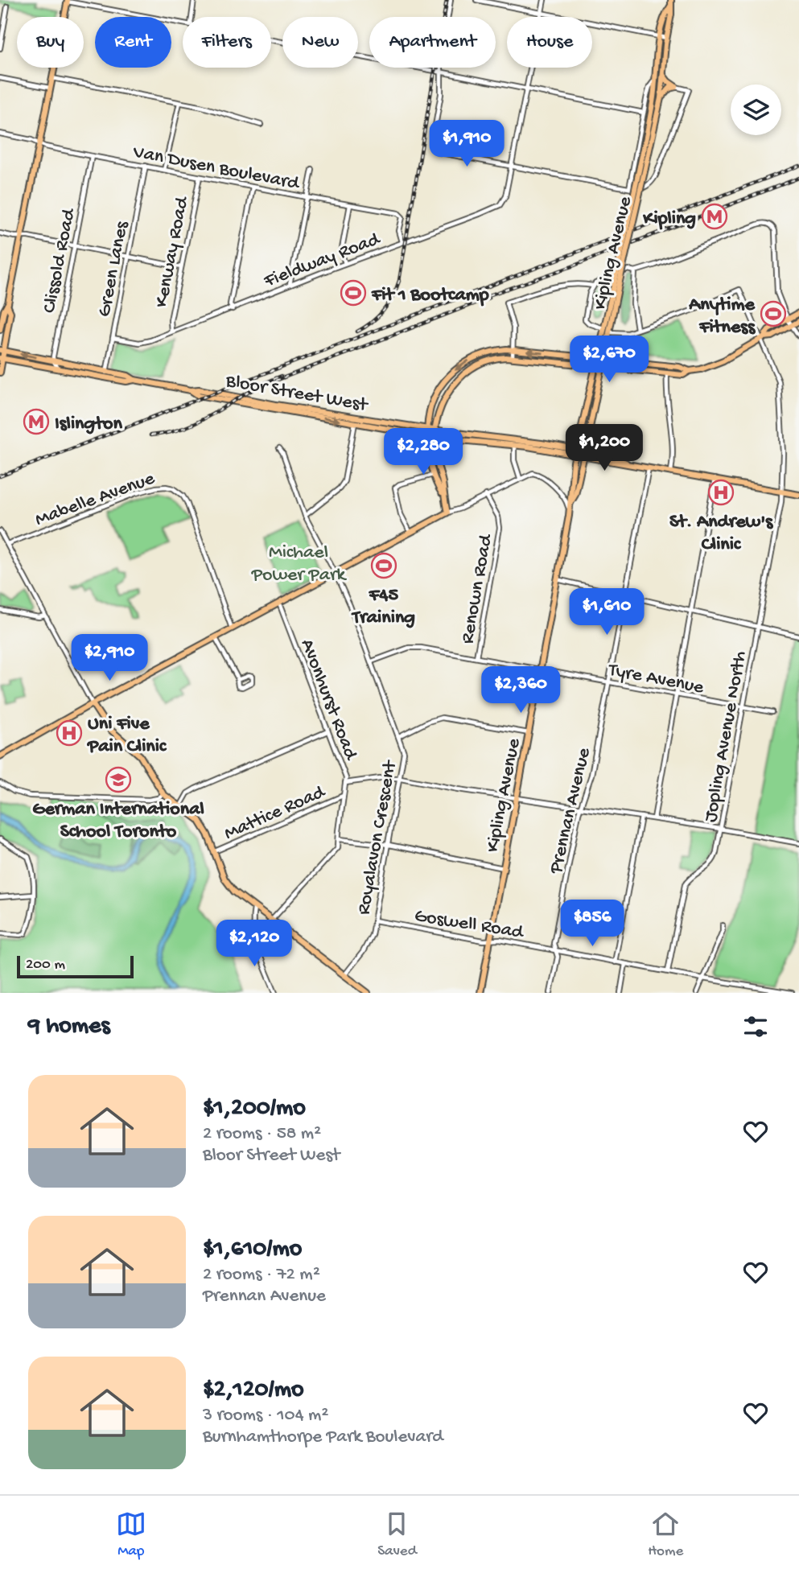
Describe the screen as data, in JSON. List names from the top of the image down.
{
  "streets": {
    "main road": ["Kipling Avenue", "Bloor Street West"],
    "street": [
      "Van Dusen Boulevard",
      "Kenway Road",
      "Fieldway Road",
      "Clissold Road",
      "Green Lanes",
      "Mabelle Avenue",
      "Renown Road",
      "Tyre Avenue",
      "Avonhurst Road",
      "Jopling Avenue North",
      "Prennan Avenue",
      "Mattice Road",
      "Royalavon Crescent",
      "Goswell Road"
    ]
  },
  "crossings": [
    ["Van Dusen Boulevard", "Kenway Road"],
    ["Van Dusen Boulevard", "Fieldway Road"],
    ["Van Dusen Boulevard", "Clissold Road"],
    ["Van Dusen Boulevard", "Green Lanes"],
    ["Kenway Road", "Fieldway Road"],
    ["Kipling Avenue", "Bloor Street West"],
    ["Kipling Avenue", "Tyre Avenue"],
    ["Kipling Avenue", "Mattice Road"],
    ["Kipling Avenue", "Goswell Road"],
    ["Fieldway Road", "Green Lanes"],
    ["Clissold Road", "Bloor Street West"],
    ["Green Lanes", "Bloor Street West"],
    ["Bloor Street West", "Jopling Avenue North"],
    ["Bloor Street West", "Prennan Avenue"],
    ["Renown Road", "Tyre Avenue"],
    ["Tyre Avenue", "Jopling Avenue North"],
    ["Tyre Avenue", "Prennan Avenue"],
    ["Tyre Avenue", "Royalavon Crescent"],
    ["Avonhurst Road", "Mattice Road"],
    ["Jopling Avenue North", "Mattice Road"],
    ["Jopling Avenue North", "Goswell Road"],
    ["Prennan Avenue", "Mattice Road"],
    ["Prennan Avenue", "Goswell Road"],
    ["Mattice Road", "Royalavon Crescent"],
    ["Royalavon Crescent", "Goswell Road"]
  ],
  "parks": ["Michael Power Park"],
  "places": {
    "metro station": ["Kipling", "Islington"],
    "sports": ["Fit 1 Bootcamp", "Anytime Fitness", "F45 Training"],
    "hospital": ["St. Andrew's Clinic", "Uni Five Pain Clinic"],
    "school or university": ["German International School Toronto"]
  },
  "scale_bar": "200 m",
  "page": {
    "chip": [
      "Buy",
      "Rent",
      "Filters",
      "New",
      "Apartment",
      "House"
    ],
    "price": [
      "$1,910",
      "$2,670",
      "$1,200",
      "$2,280",
      "$1,610",
      "$2,910",
      "$2,360",
      "$856",
      "$2,120"
    ],
    "scale": "200 m",
    "heading": "9 homes",
    "list": [
      {
        "name": "$1,200/mo",
        "note": "2 rooms · 58 m² · Bloor Street West"
      },
      {
        "name": "$1,610/mo",
        "note": "2 rooms · 72 m² · Prennan Avenue"
      },
      {
        "name": "$2,120/mo",
        "note": "3 rooms · 104 m² · Burnhamthorpe Park Boulevard"
      }
    ],
    "tabs": ["Map", "Saved", "Home"]
  }
}
